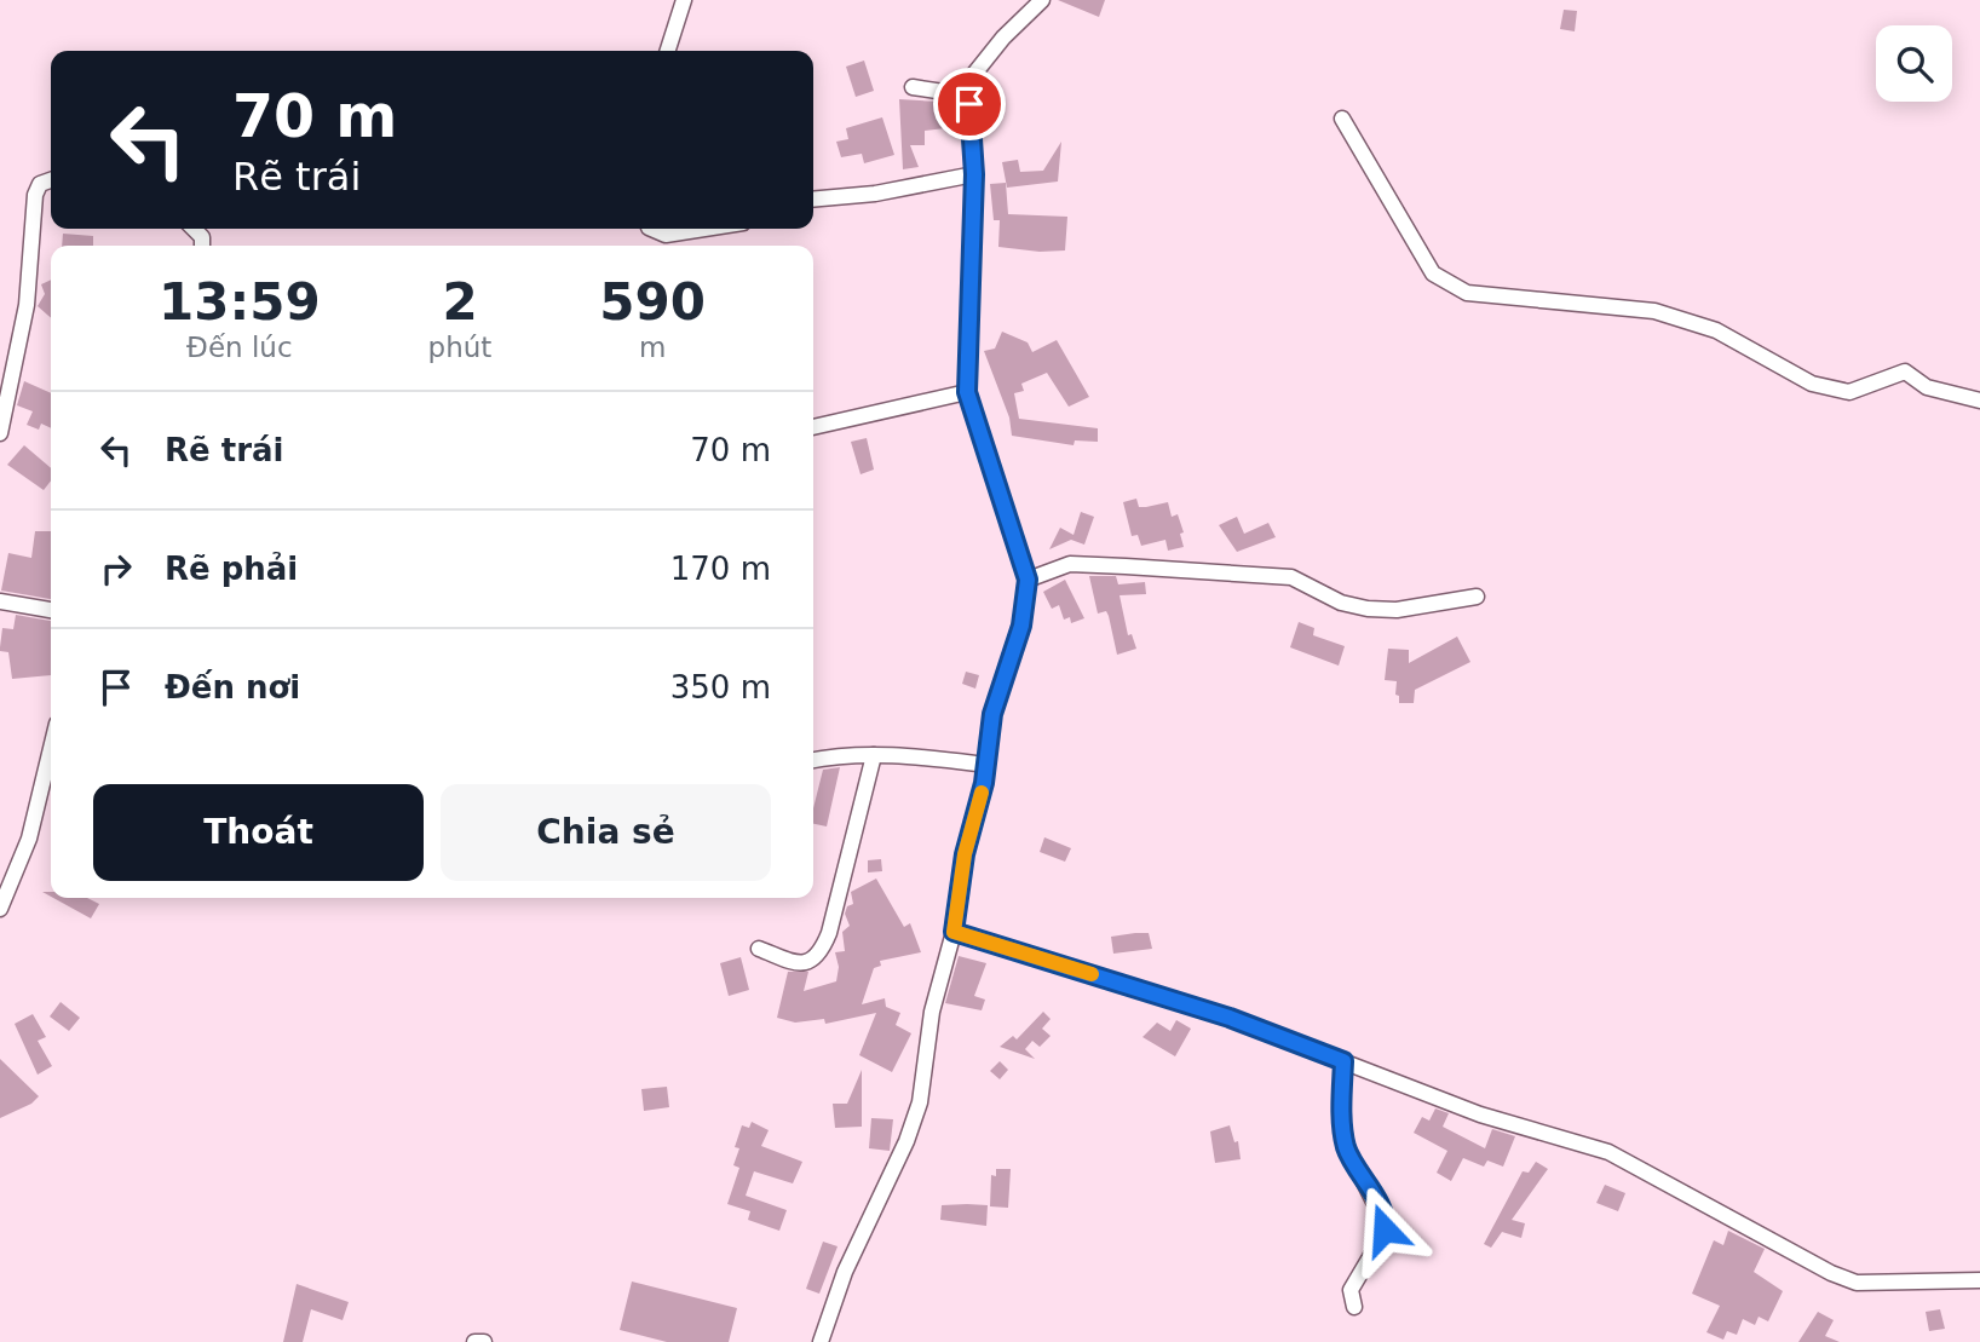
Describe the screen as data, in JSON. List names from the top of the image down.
{
  "page": {
    "turn": ["70 m", "Rẽ trái"],
    "eta": [
      "13:59",
      "Đến lúc",
      "2",
      "phút",
      "590",
      "m"
    ],
    "list": [
      {
        "name": "Rẽ trái",
        "value": "70 m"
      },
      {
        "name": "Rẽ phải",
        "value": "170 m"
      },
      {
        "name": "Đến nơi",
        "value": "350 m"
      }
    ],
    "buttons": ["Thoát", "Chia sẻ"]
  }
}
